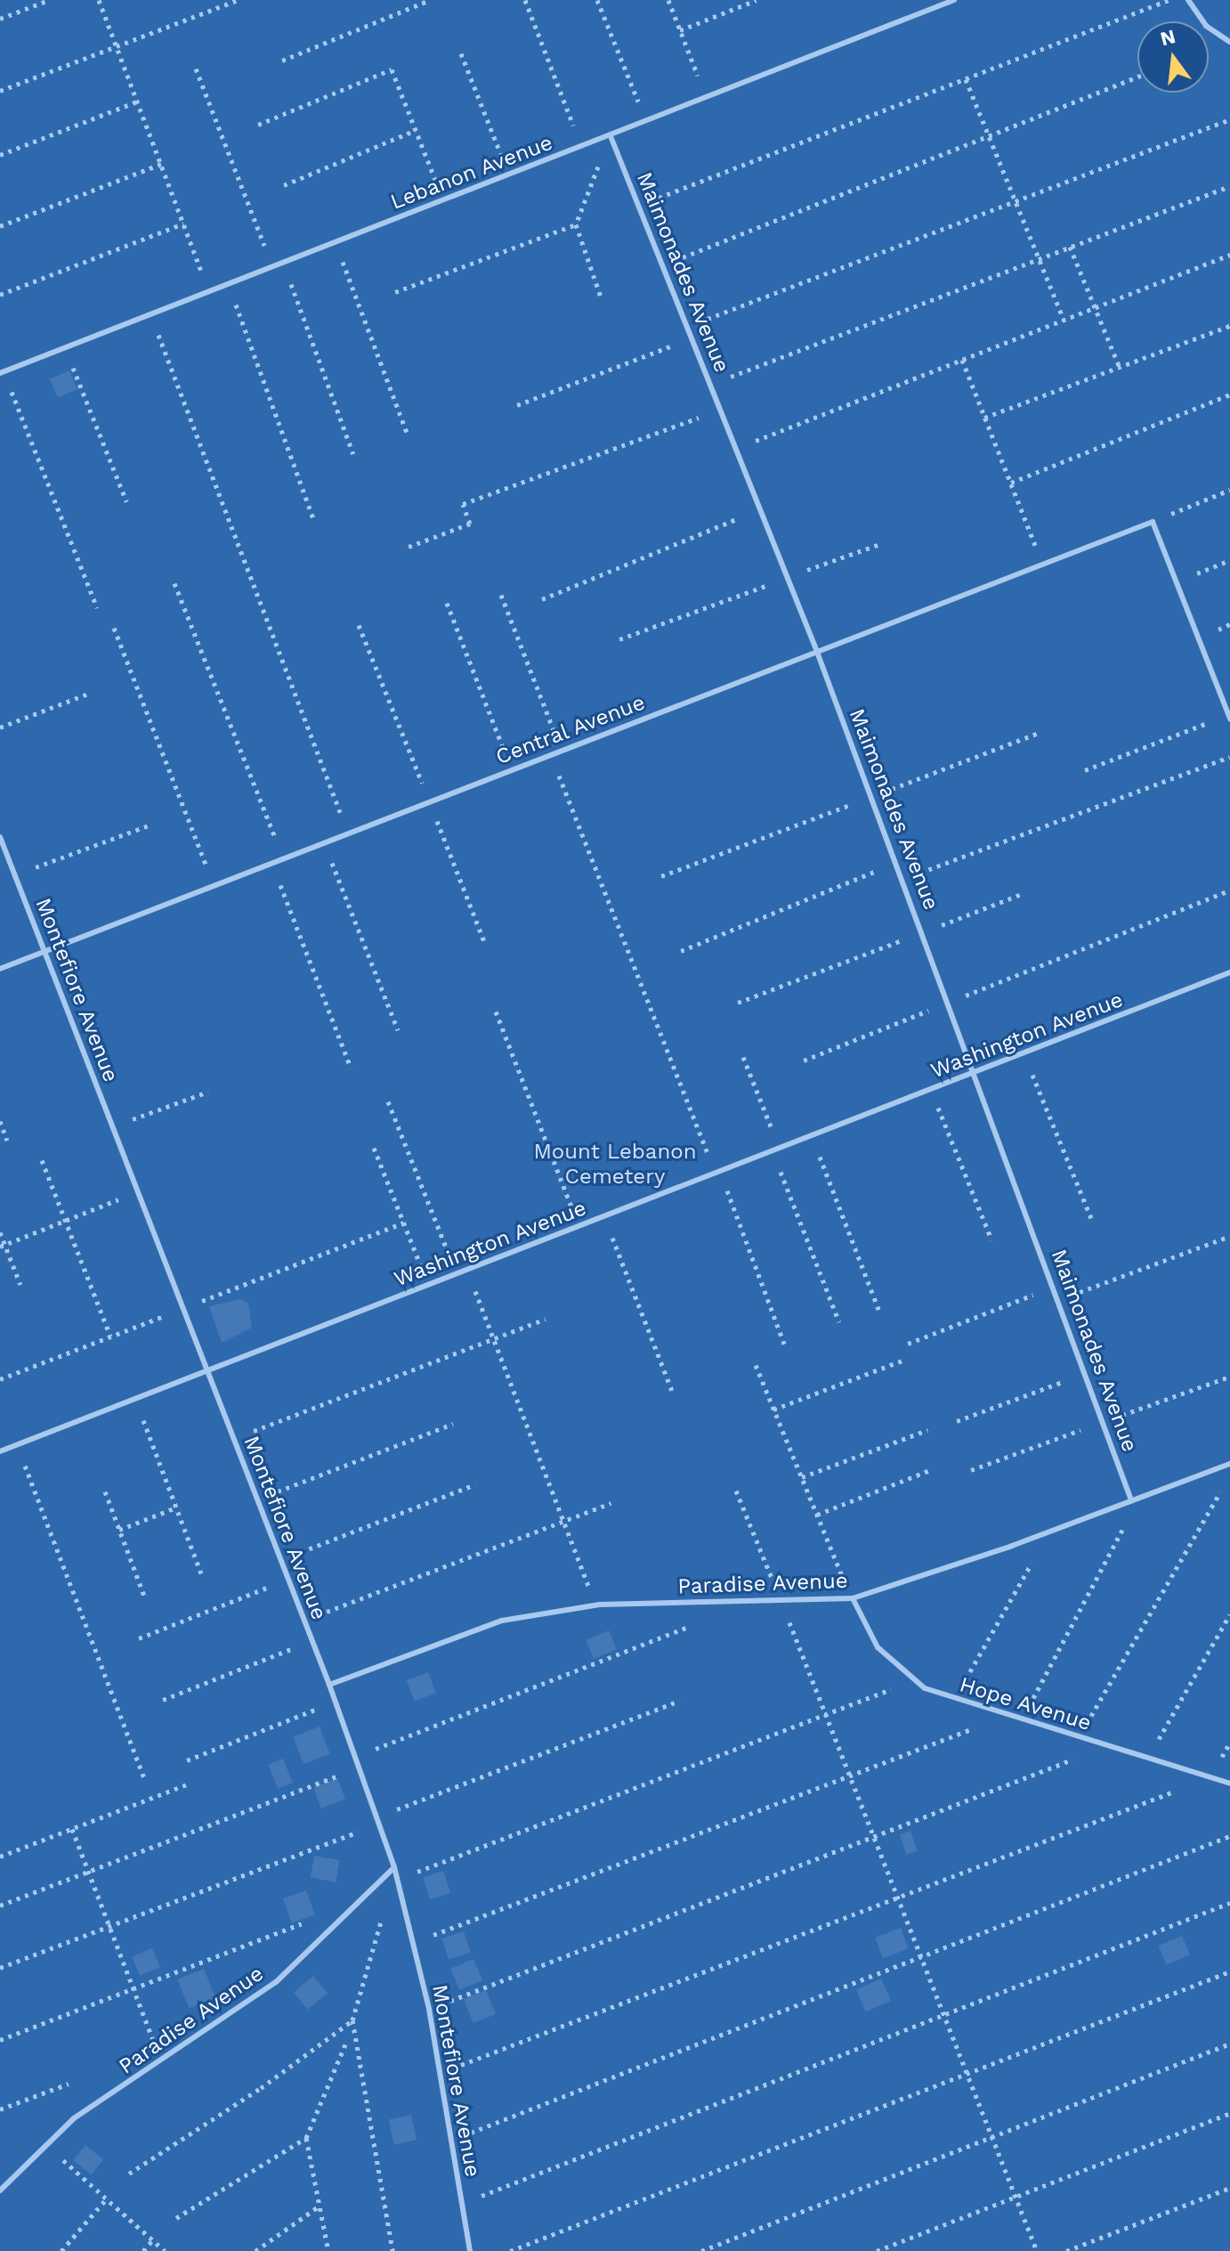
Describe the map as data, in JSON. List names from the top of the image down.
{
  "streets": {
    "lane": [
      "Lebanon Avenue",
      "Maimonades Avenue",
      "Central Avenue",
      "Montefiore Avenue",
      "Washington Avenue",
      "Paradise Avenue",
      "Hope Avenue"
    ]
  },
  "crossings": [
    ["Lebanon Avenue", "Maimonades Avenue"],
    ["Maimonades Avenue", "Central Avenue"],
    ["Maimonades Avenue", "Washington Avenue"],
    ["Maimonades Avenue", "Paradise Avenue"],
    ["Central Avenue", "Montefiore Avenue"],
    ["Montefiore Avenue", "Washington Avenue"],
    ["Montefiore Avenue", "Paradise Avenue"],
    ["Paradise Avenue", "Hope Avenue"]
  ],
  "parks": ["Mount Lebanon Cemetery"],
  "north": "top"
}
